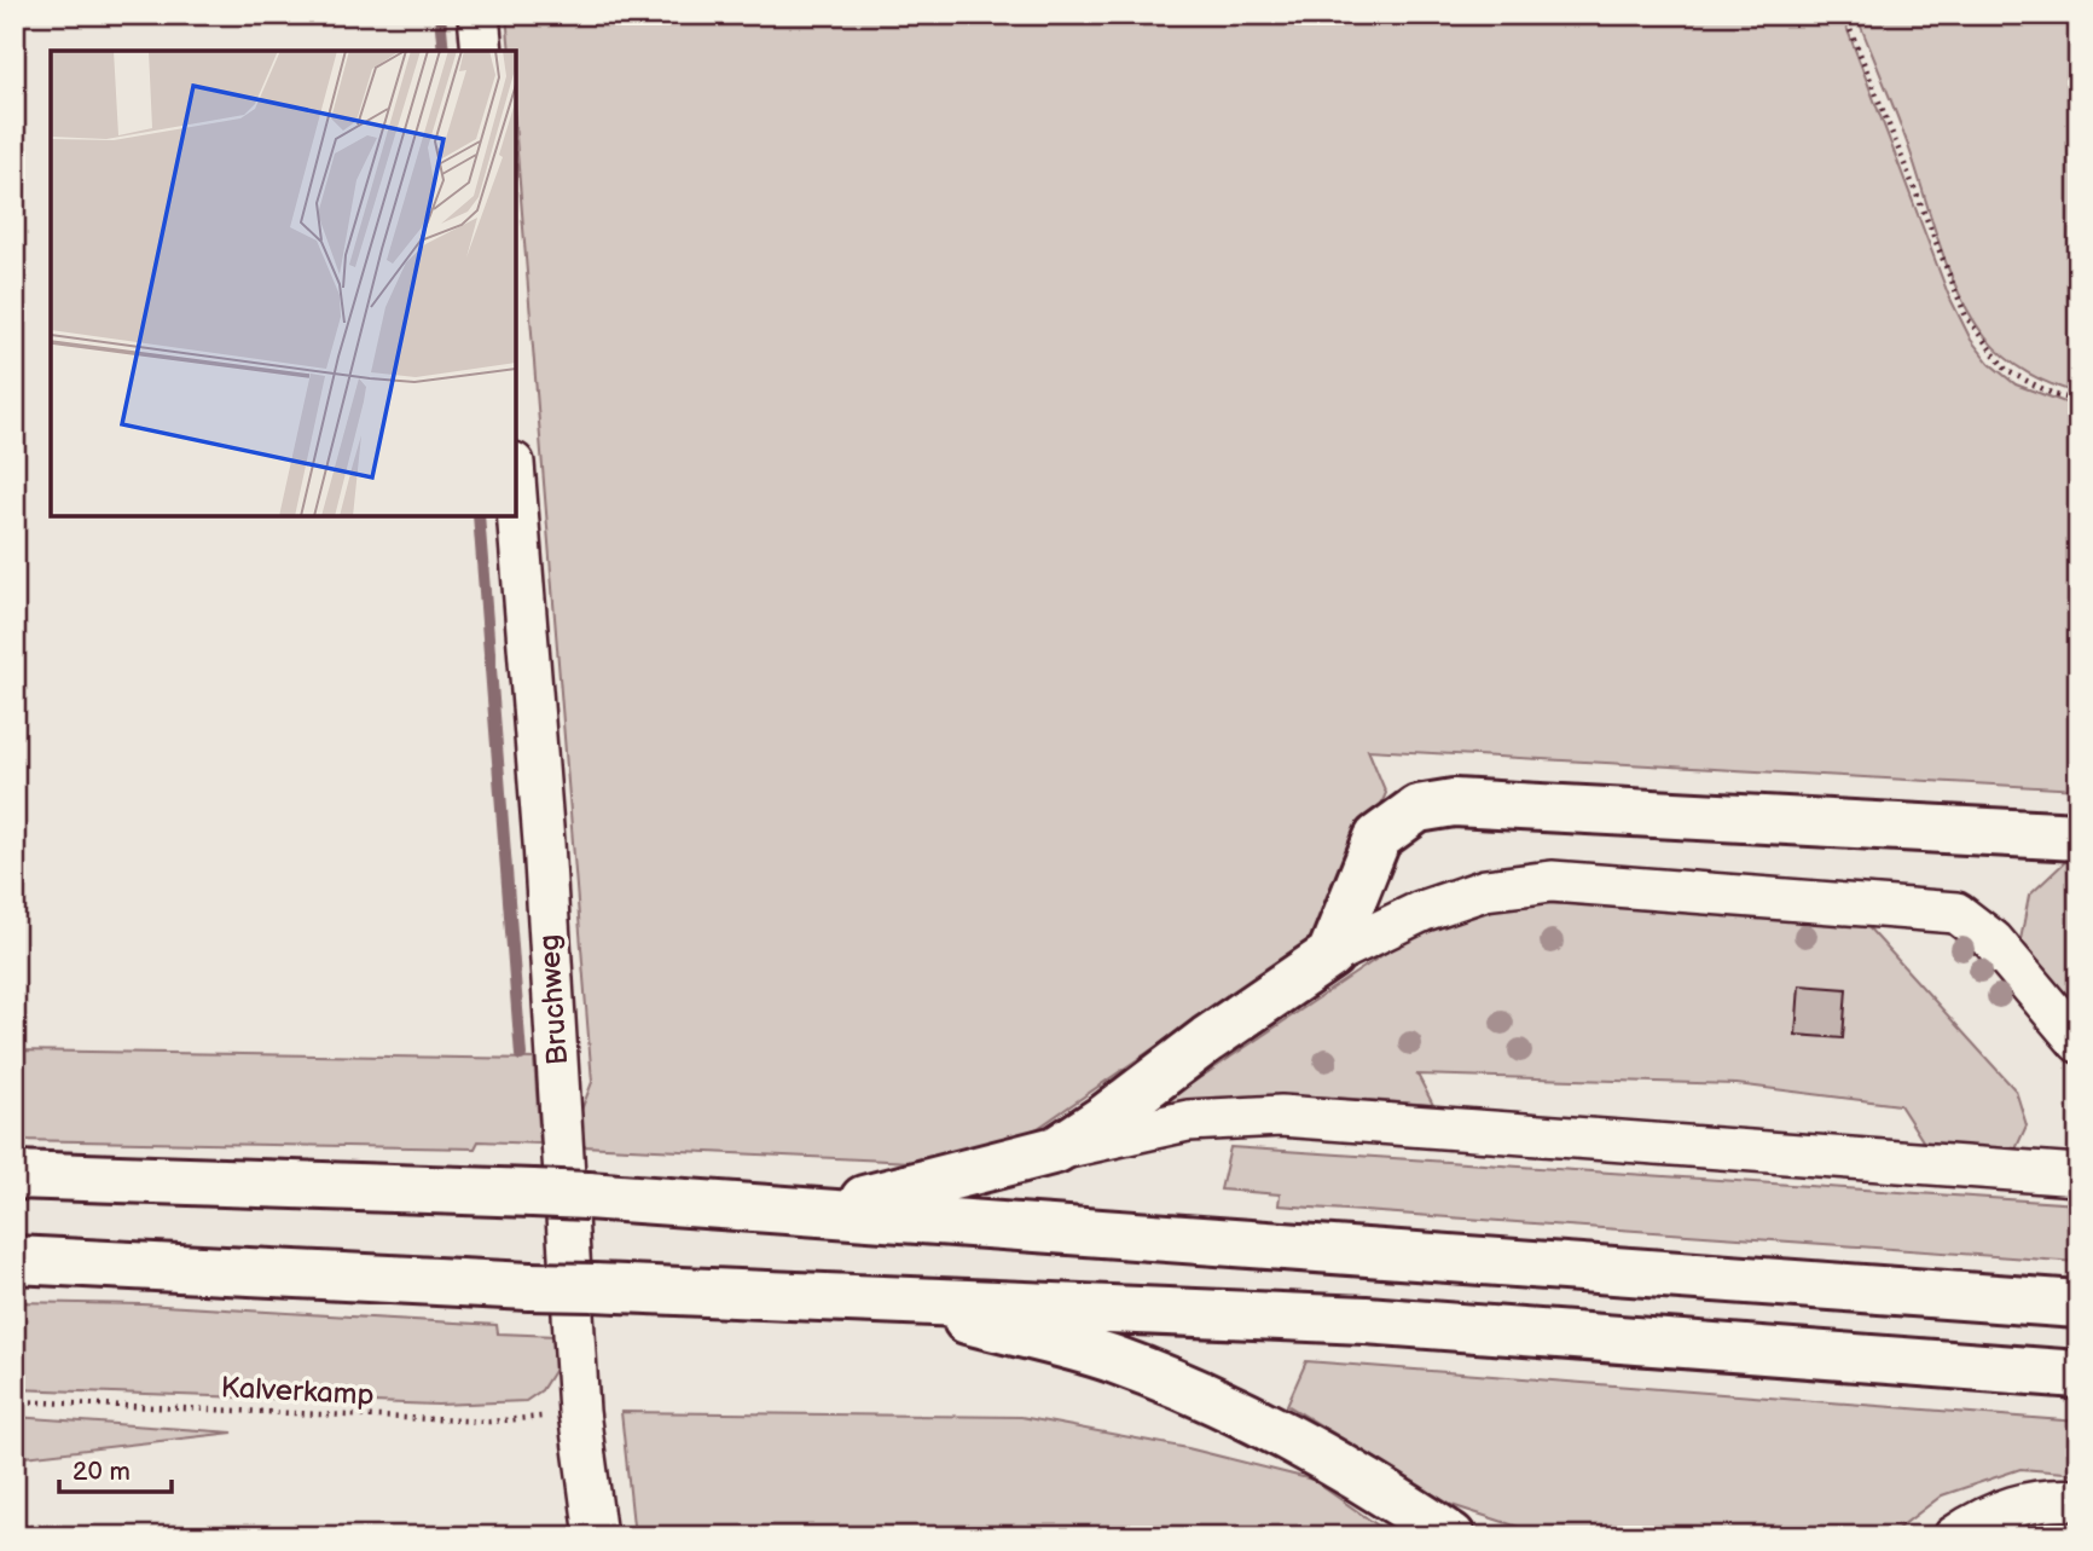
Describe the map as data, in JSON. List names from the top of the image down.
{
  "streets": {
    "street": ["Bruchweg"],
    "path": ["Kalverkamp"]
  },
  "crossings": [
    ["Bruchweg", "Kalverkamp"]
  ],
  "scale_bar": "20 m"
}
